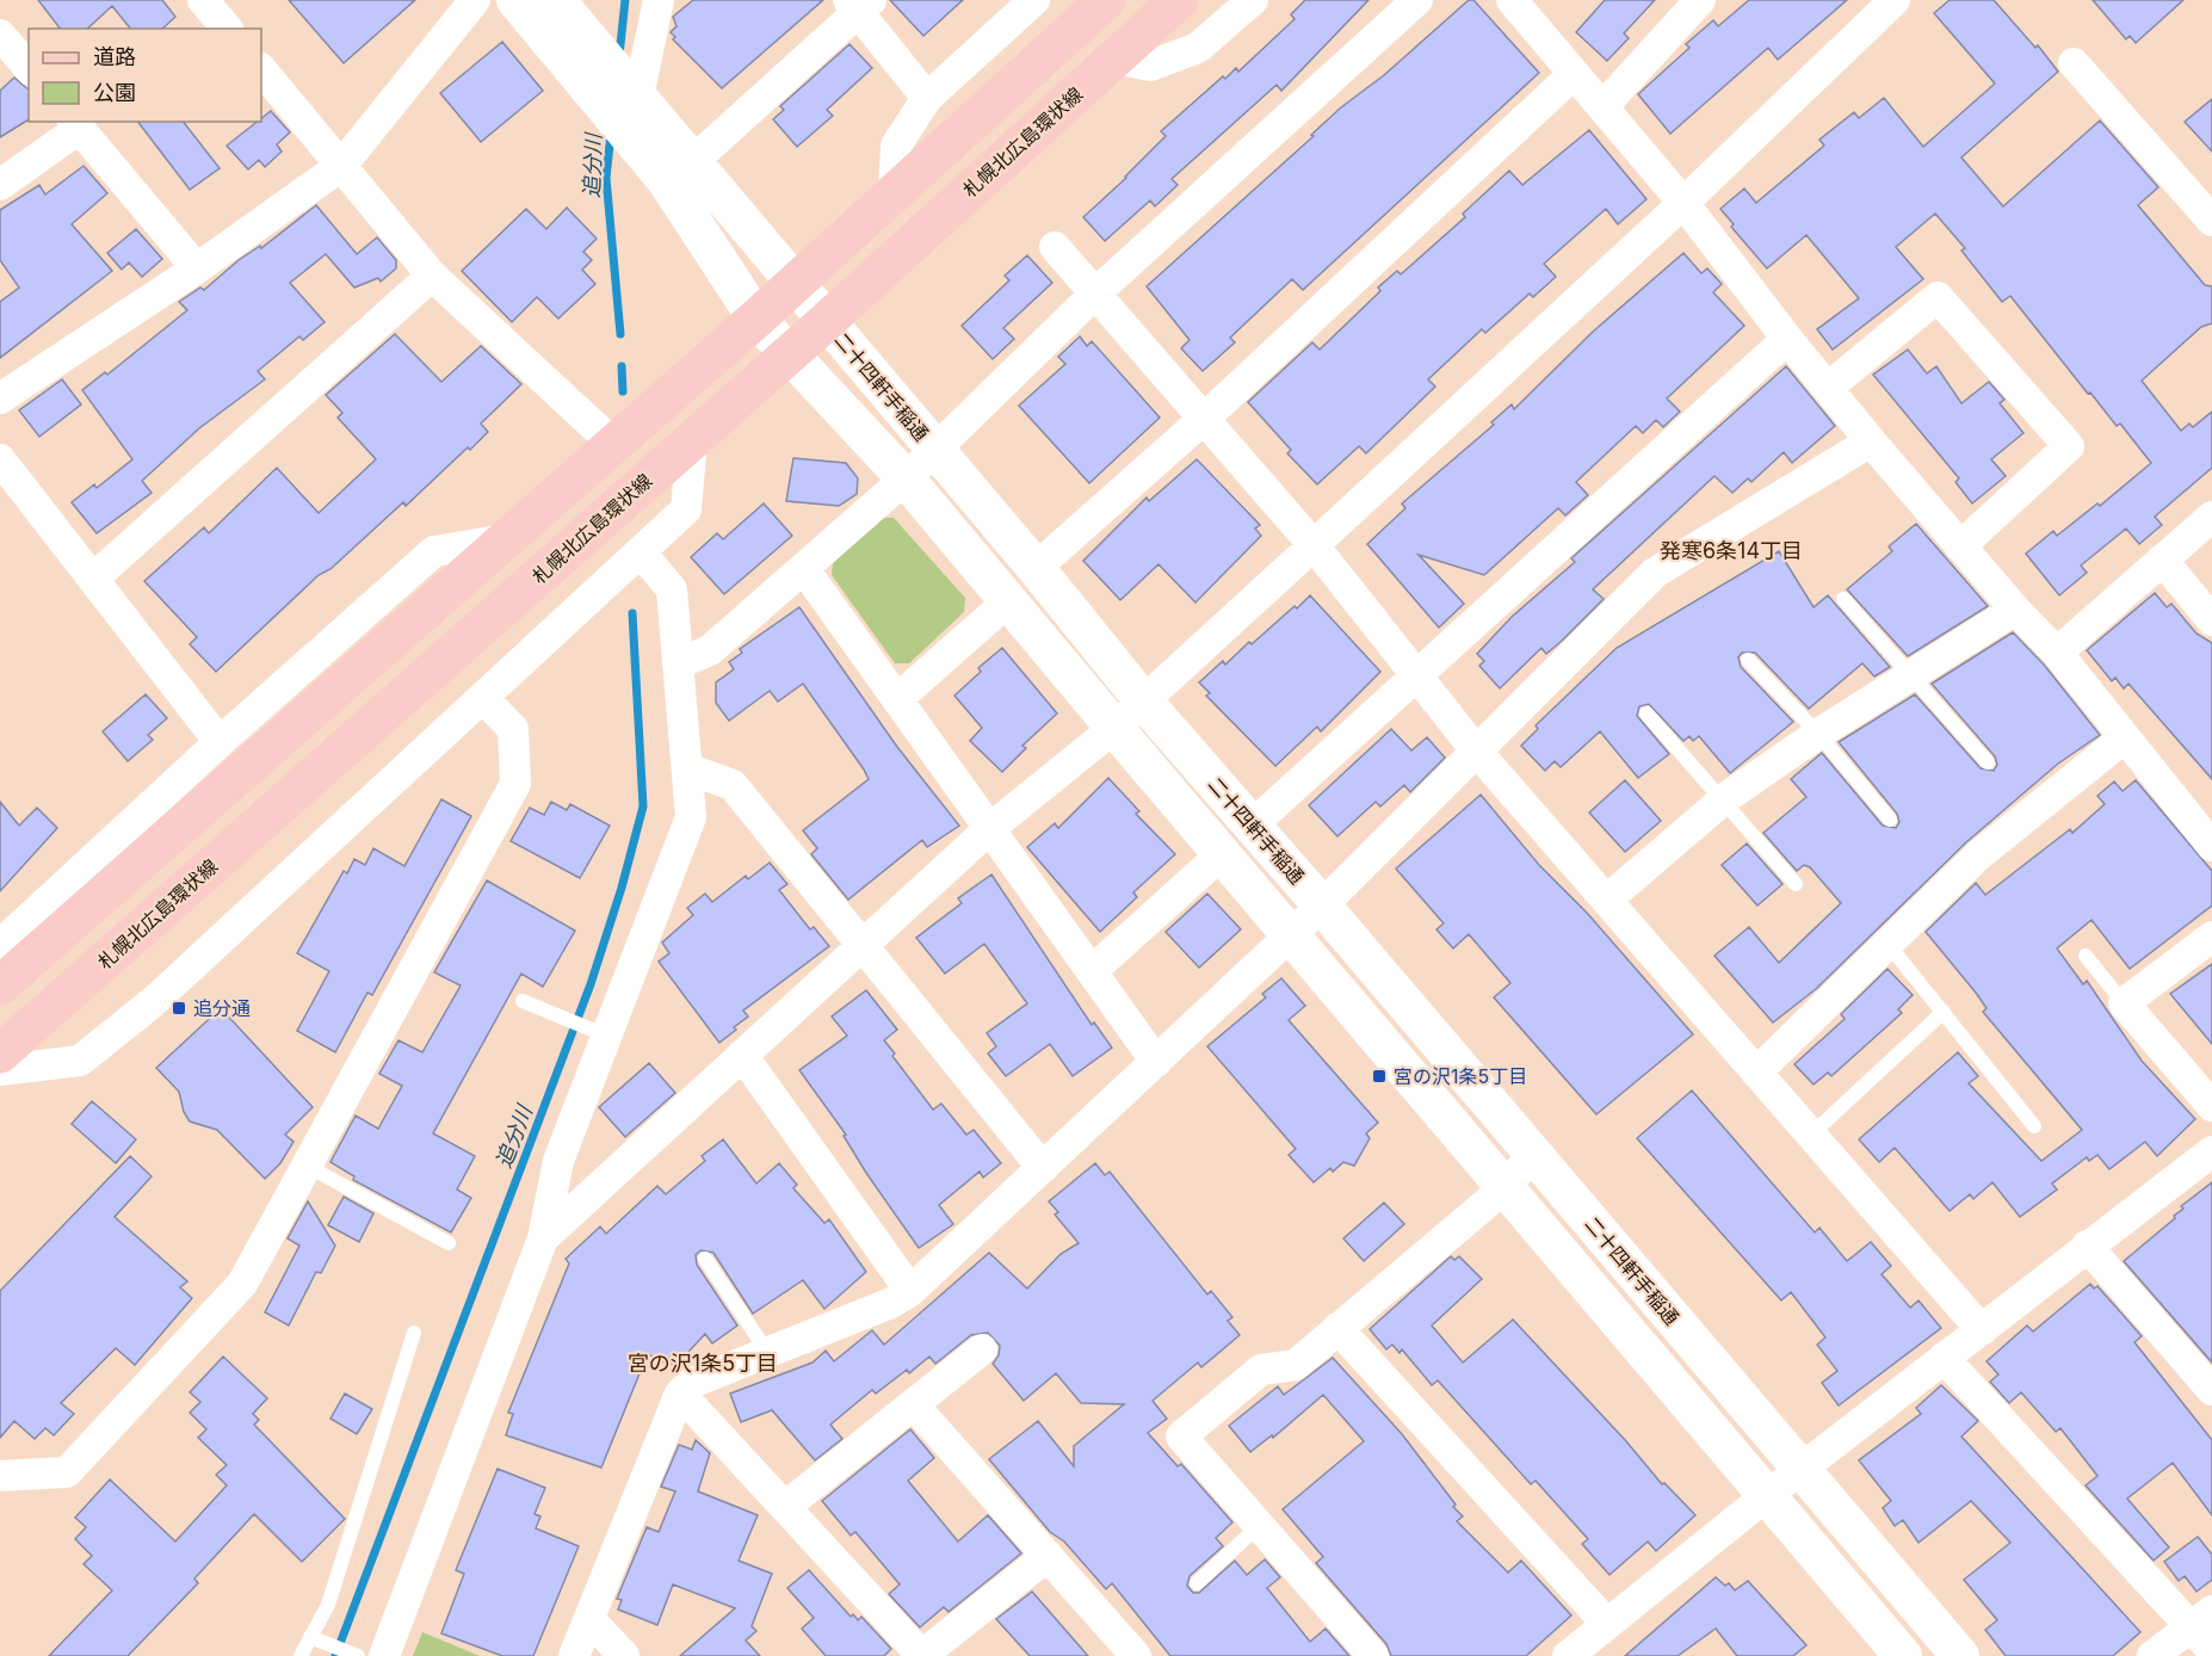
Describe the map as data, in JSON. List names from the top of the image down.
{
  "streets": {
    "main road": ["札幌北広島環状線"],
    "street": ["二十四軒手稲通"]
  },
  "crossings": [
    ["札幌北広島環状線", "二十四軒手稲通"]
  ],
  "districts": ["発寒6条14丁目", "宮の沢1条5丁目"],
  "water": ["追分川"],
  "places": {
    "transit": ["追分通", "宮の沢1条5丁目"]
  },
  "legend": ["道路", "公園"]
}
